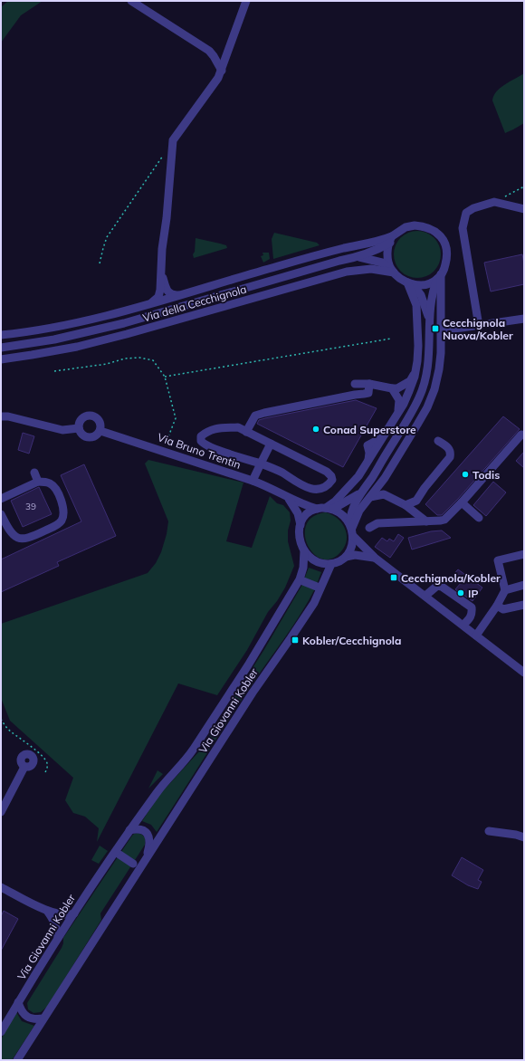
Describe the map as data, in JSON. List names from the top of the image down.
{
  "streets": {
    "street": ["Via della Cecchignola", "Via Bruno Trentin", "Via Giovanni Kobler"]
  },
  "crossings": [
    ["Via Bruno Trentin", "Via Giovanni Kobler"]
  ],
  "places": {
    "transit": ["Cecchignola Nuova/Kobler", "Cecchignola/Kobler", "Kobler/Cecchignola"],
    "other": ["Conad Superstore", "Todis", "IP"]
  },
  "house_numbers": ["39"]
}
